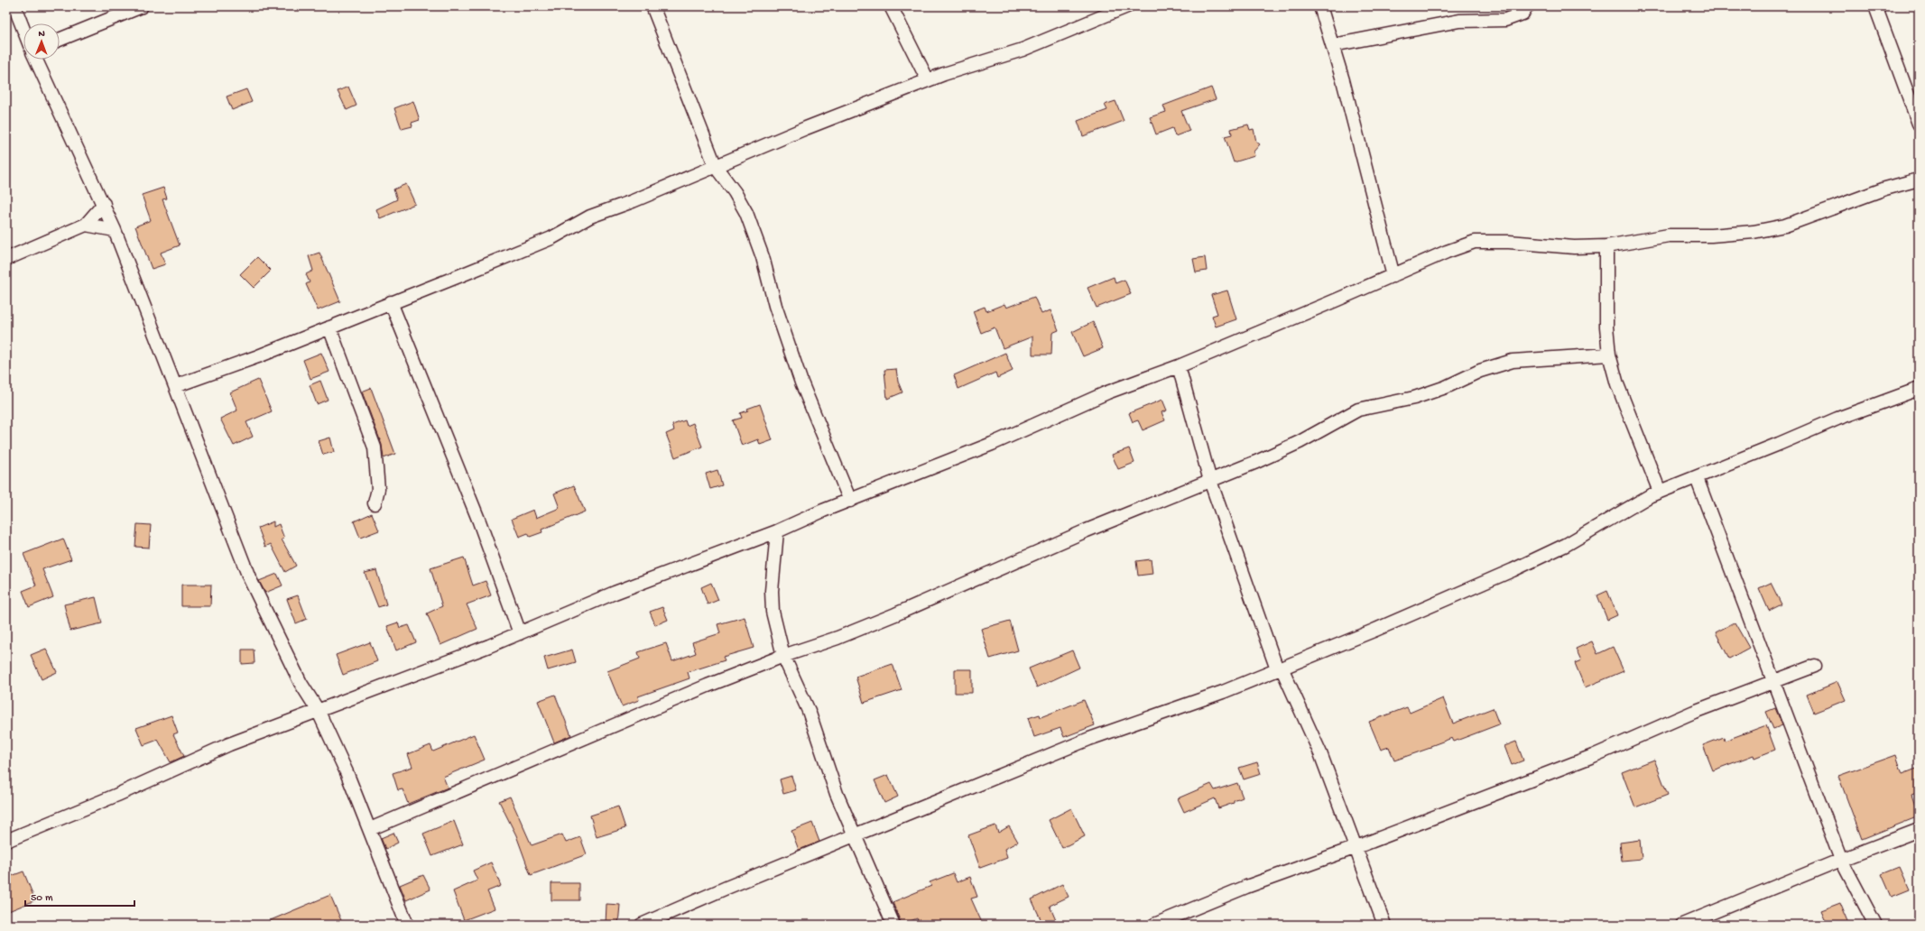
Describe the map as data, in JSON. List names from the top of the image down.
{
  "scale_bar": "50 m",
  "north": "top"
}
